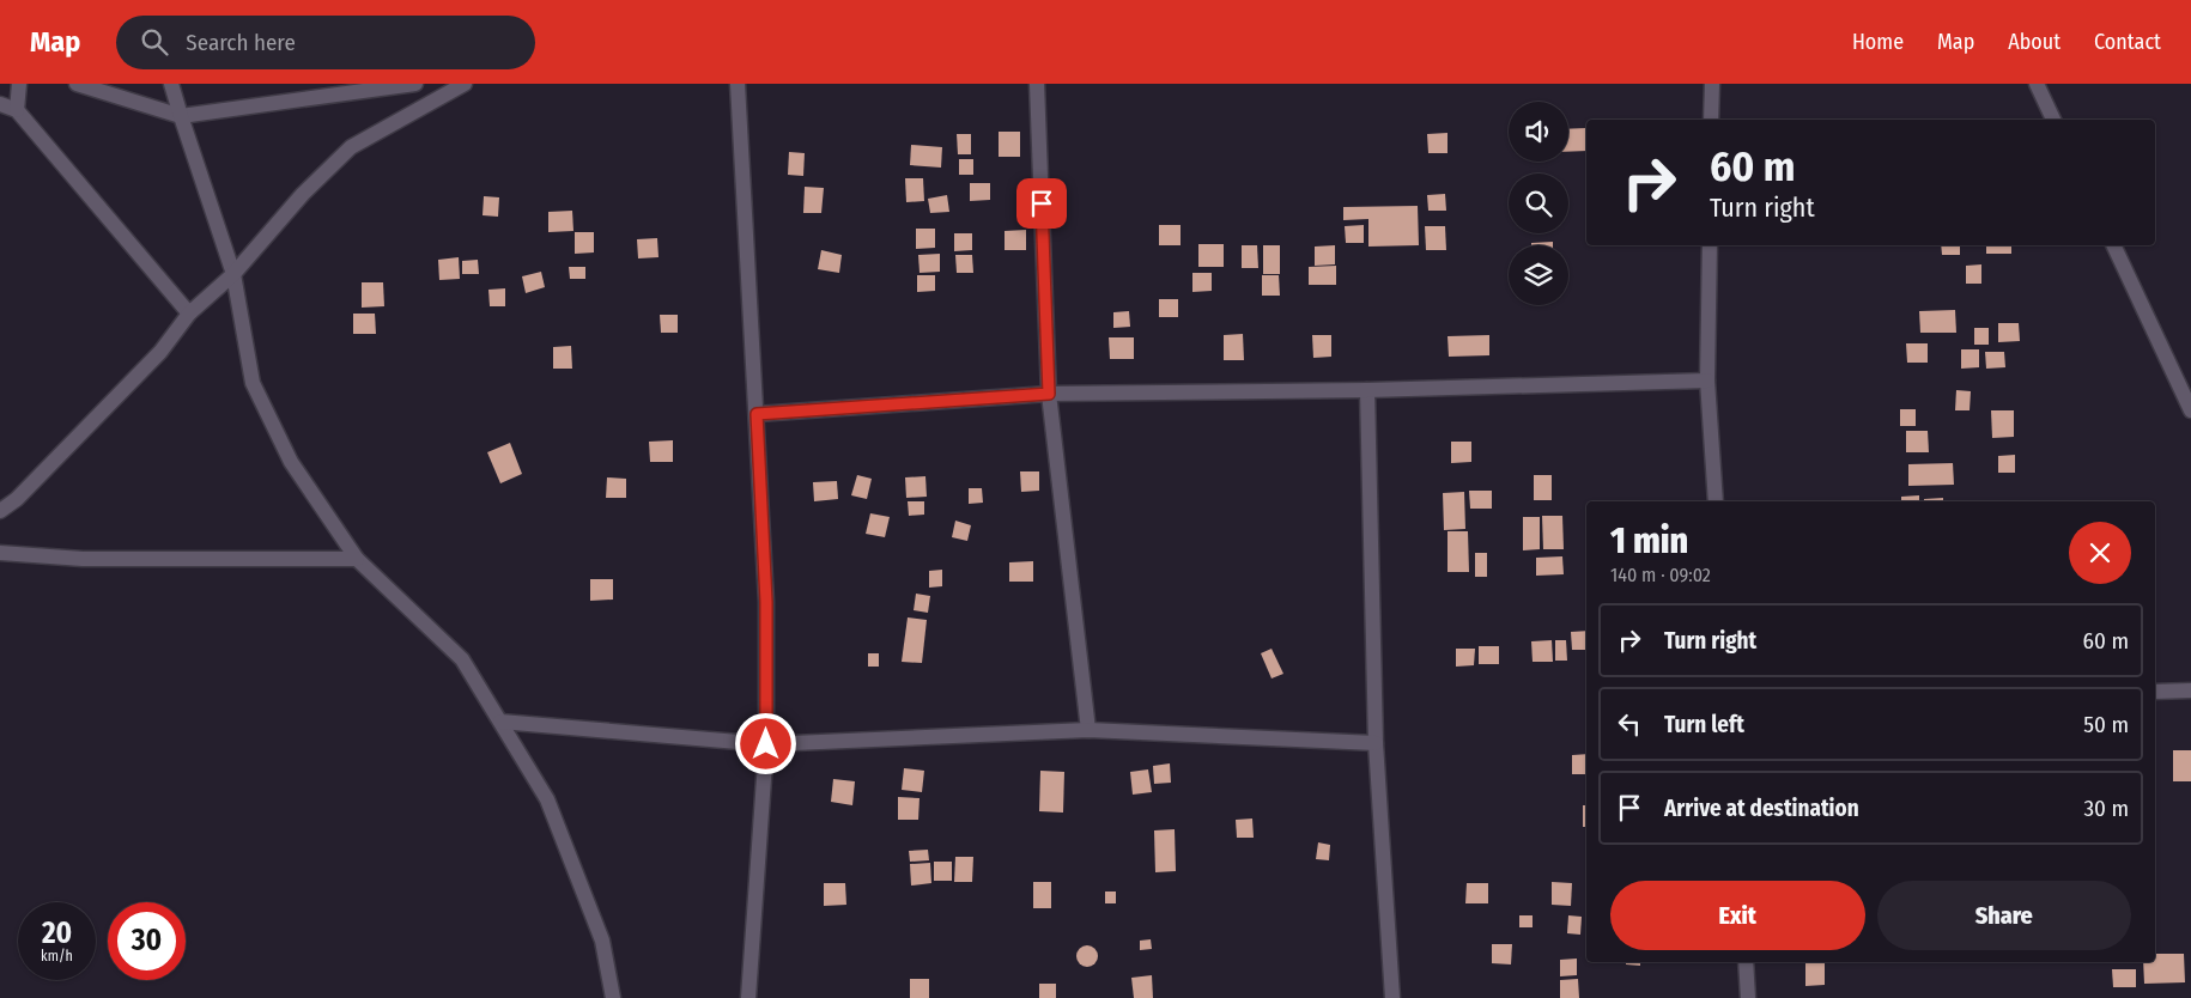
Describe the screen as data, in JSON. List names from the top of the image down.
{
  "page": {
    "header": "Map",
    "search": "Search here",
    "nav": [
      "Home",
      "Map",
      "About",
      "Contact"
    ],
    "turn": ["60 m", "Turn right"],
    "heading": ["1 min", "140 m · 09:02"],
    "list": [
      {
        "name": "Turn right",
        "value": "60 m"
      },
      {
        "name": "Turn left",
        "value": "50 m"
      },
      {
        "name": "Arrive at destination",
        "value": "30 m"
      }
    ],
    "buttons": ["Exit", "Share"],
    "speed": "20 km/h",
    "limit": "30"
  }
}
